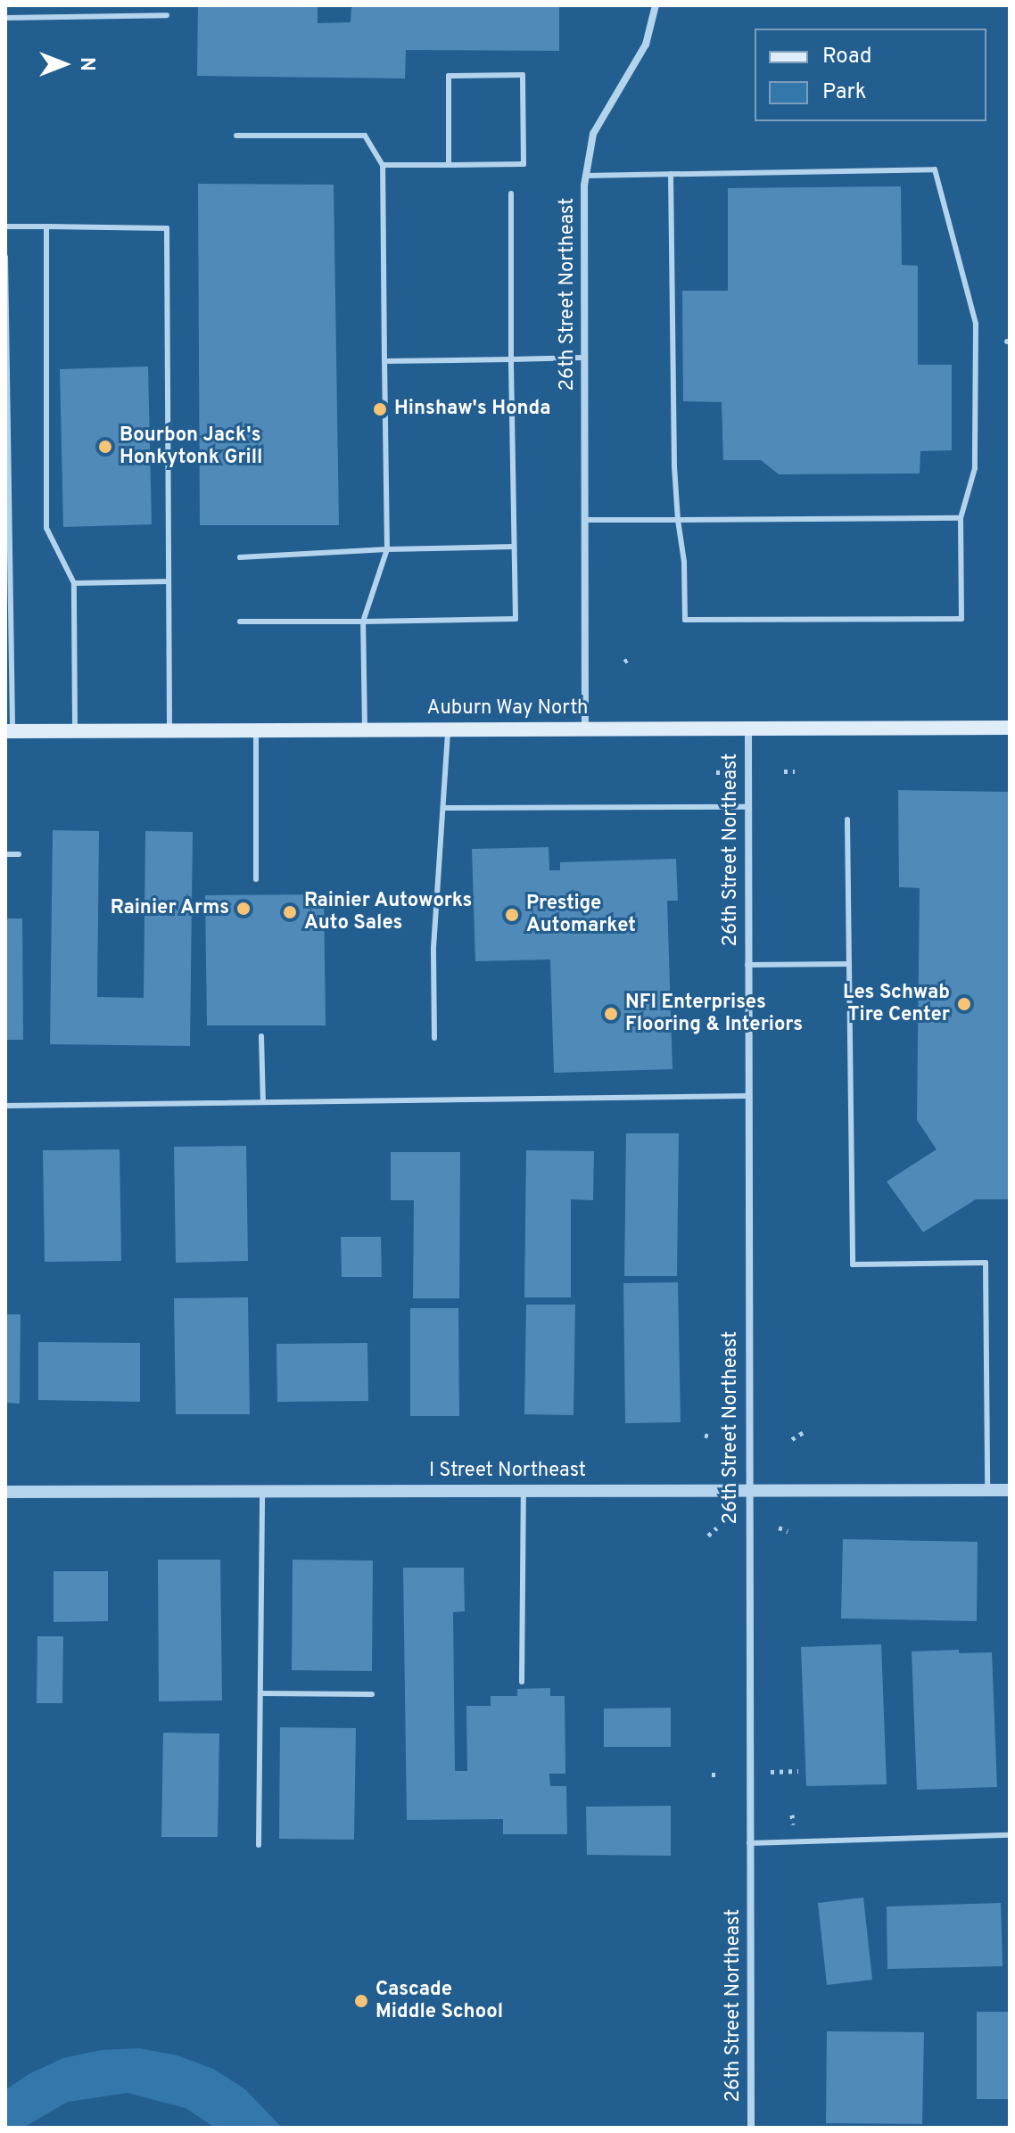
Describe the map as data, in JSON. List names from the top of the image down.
{
  "streets": {
    "main road": ["Auburn Way North"],
    "street": ["26th Street Northeast", "I Street Northeast"]
  },
  "crossings": [
    ["26th Street Northeast", "Auburn Way North"],
    ["26th Street Northeast", "I Street Northeast"]
  ],
  "places": [
    "Hinshaw's Honda",
    "Bourbon Jack's Honkytonk Grill",
    "Rainier Arms",
    "Rainier Autoworks Auto Sales",
    "Prestige Automarket",
    "Les Schwab Tire Center",
    "NFI Enterprises Flooring & Interiors",
    "Cascade Middle School"
  ],
  "legend": ["Road", "Park"],
  "north": "right"
}
